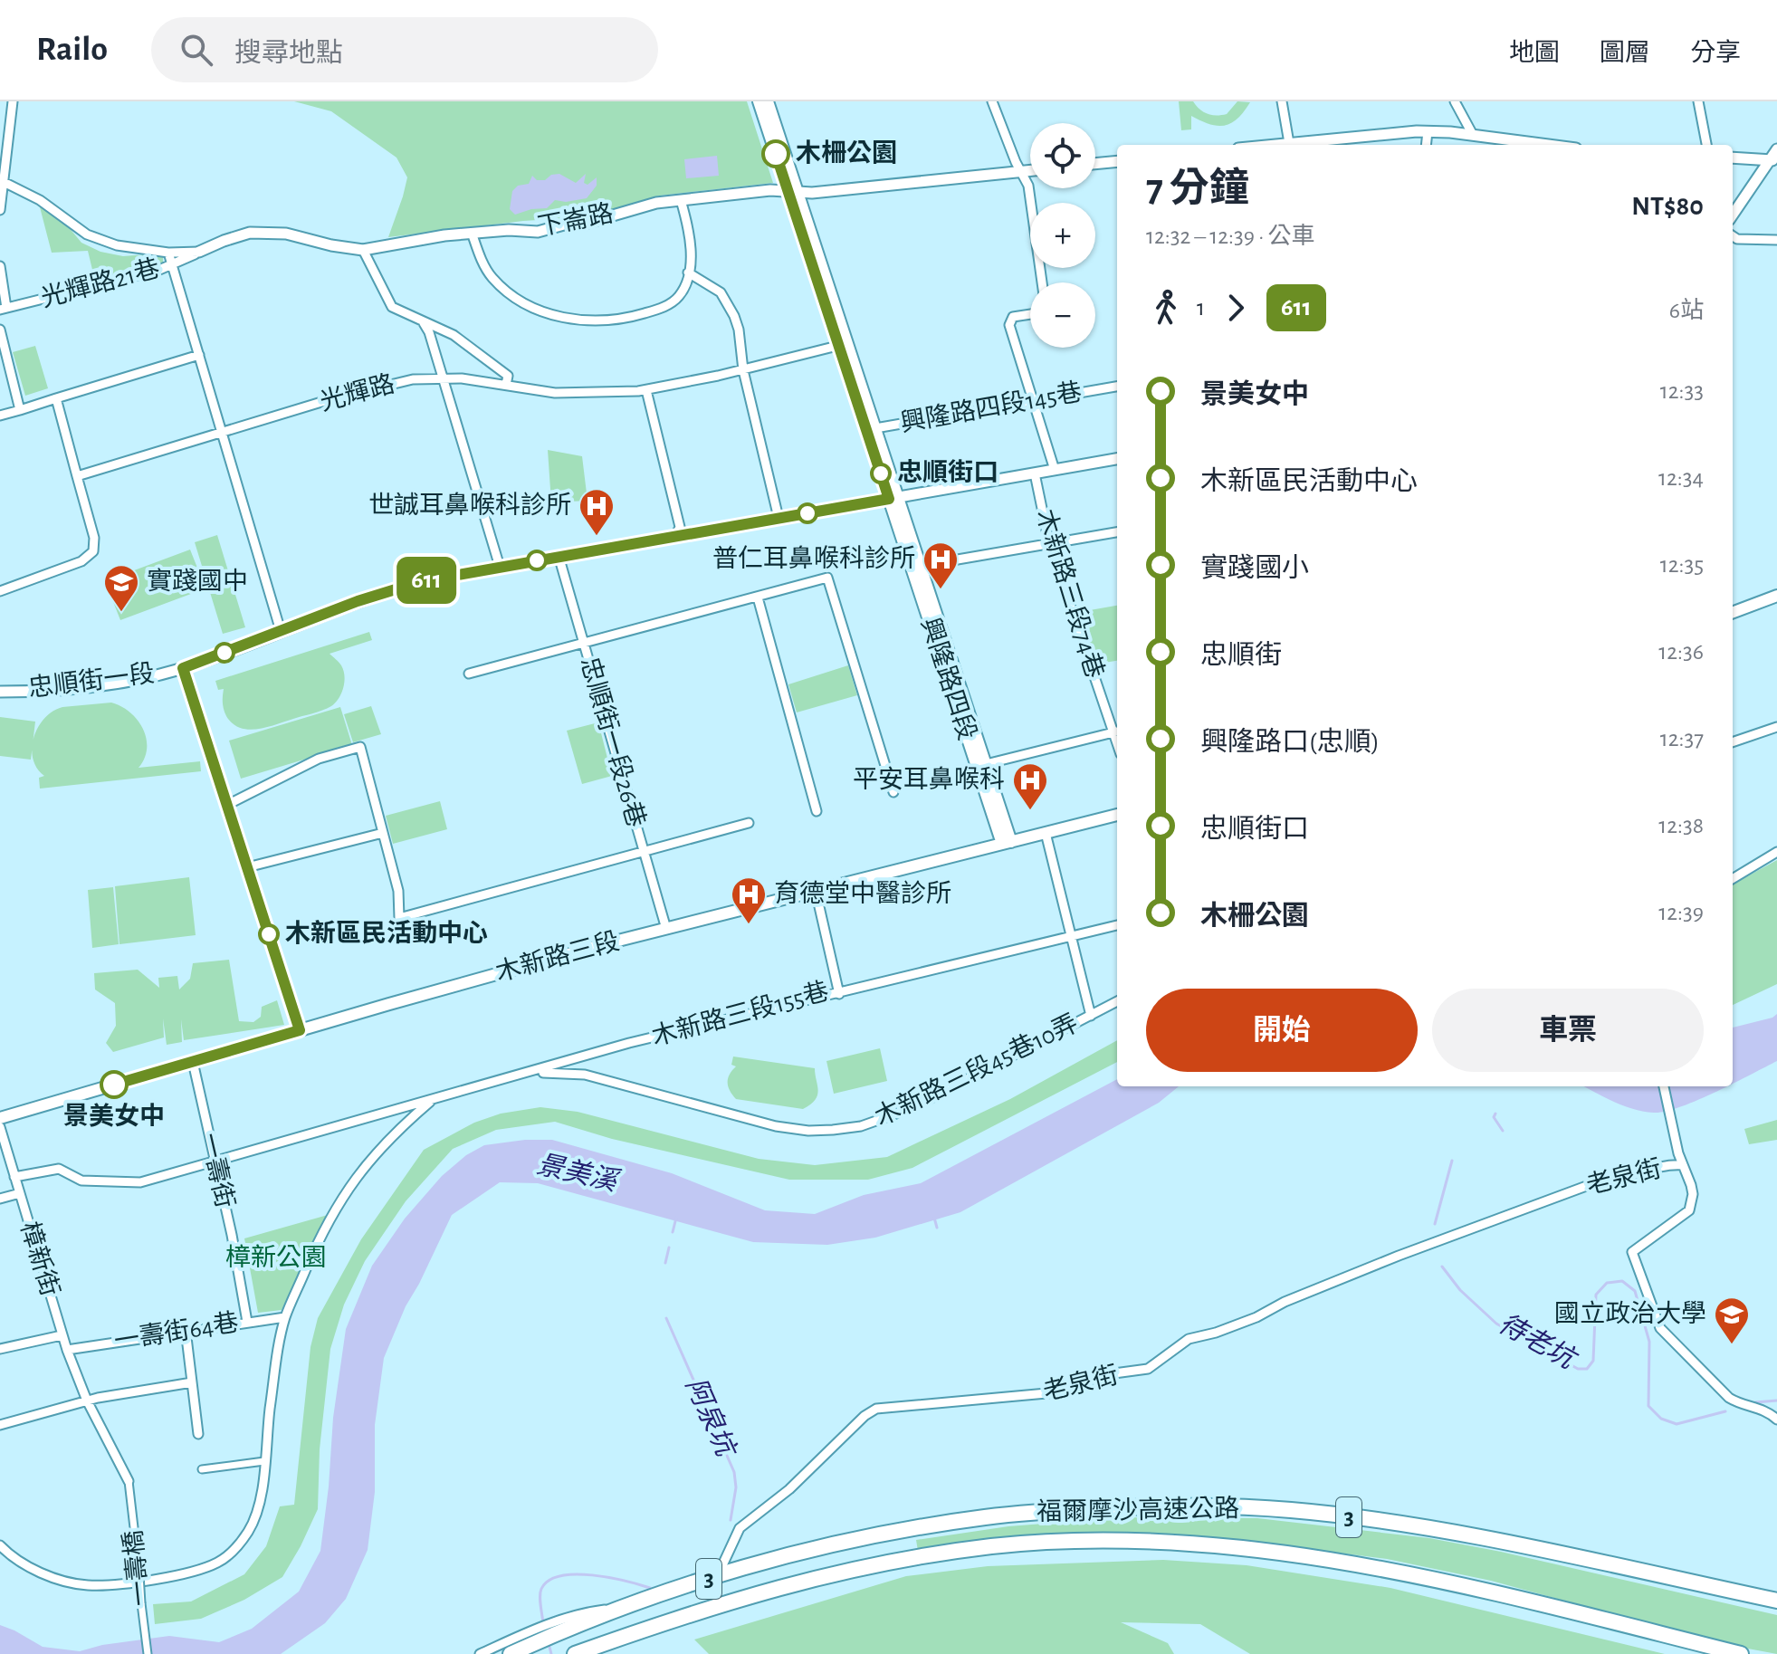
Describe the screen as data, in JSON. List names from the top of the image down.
{
  "streets": {
    "highway": ["福爾摩沙高速公路", "3"],
    "main road": ["興隆路四段", "木新路三段"],
    "street": [
      "下崙路",
      "光輝路21巷",
      "光輝路",
      "興隆路四段145巷",
      "木新路三段74巷",
      "忠順街一段",
      "忠順街一段26巷",
      "木新路三段155巷",
      "木新路三段45巷10弄",
      "一壽街",
      "老泉街",
      "樟新街",
      "一壽街64巷",
      "一壽橋"
    ]
  },
  "crossings": [
    ["下崙路", "光輝路21巷"],
    ["下崙路", "興隆路四段"],
    ["光輝路", "興隆路四段"],
    ["興隆路四段145巷", "興隆路四段"],
    ["木新路三段74巷", "忠順街一段"],
    ["興隆路四段", "忠順街一段"],
    ["興隆路四段", "木新路三段"],
    ["忠順街一段", "忠順街一段26巷"],
    ["忠順街一段26巷", "木新路三段"],
    ["木新路三段", "木新路三段155巷"],
    ["木新路三段", "一壽街"],
    ["木新路三段155巷", "木新路三段45巷10弄"],
    ["木新路三段155巷", "一壽街"],
    ["木新路三段155巷", "樟新街"],
    ["一壽街", "一壽街64巷"],
    ["樟新街", "一壽街64巷"]
  ],
  "water": ["景美溪", "待老坑", "阿泉坑"],
  "parks": ["樟新公園"],
  "places": {
    "other": [
      "木柵公園",
      "忠順街口",
      "木新區民活動中心",
      "景美女中"
    ],
    "hospital": [
      "世誠耳鼻喉科診所",
      "普仁耳鼻喉科診所",
      "平安耳鼻喉科",
      "育德堂中醫診所"
    ],
    "school or university": ["實踐國中", "國立政治大學"]
  },
  "lines": ["bus line 611"],
  "page": {
    "header": "Railo",
    "search": "搜尋地點",
    "nav": ["地圖", "圖層", "分享"],
    "on_map": "611",
    "map_buttons": ["+", "−"],
    "heading": ["7 分鐘", "12:32 – 12:39 · 公車", "NT$80"],
    "legs": ["1", "611", "6站"],
    "list": [
      {
        "name": "景美女中",
        "value": "12:33"
      },
      {
        "name": "木新區民活動中心",
        "value": "12:34"
      },
      {
        "name": "實踐國小",
        "value": "12:35"
      },
      {
        "name": "忠順街",
        "value": "12:36"
      },
      {
        "name": "興隆路口(忠順)",
        "value": "12:37"
      },
      {
        "name": "忠順街口",
        "value": "12:38"
      },
      {
        "name": "木柵公園",
        "value": "12:39"
      }
    ],
    "buttons": ["開始", "車票"]
  }
}
